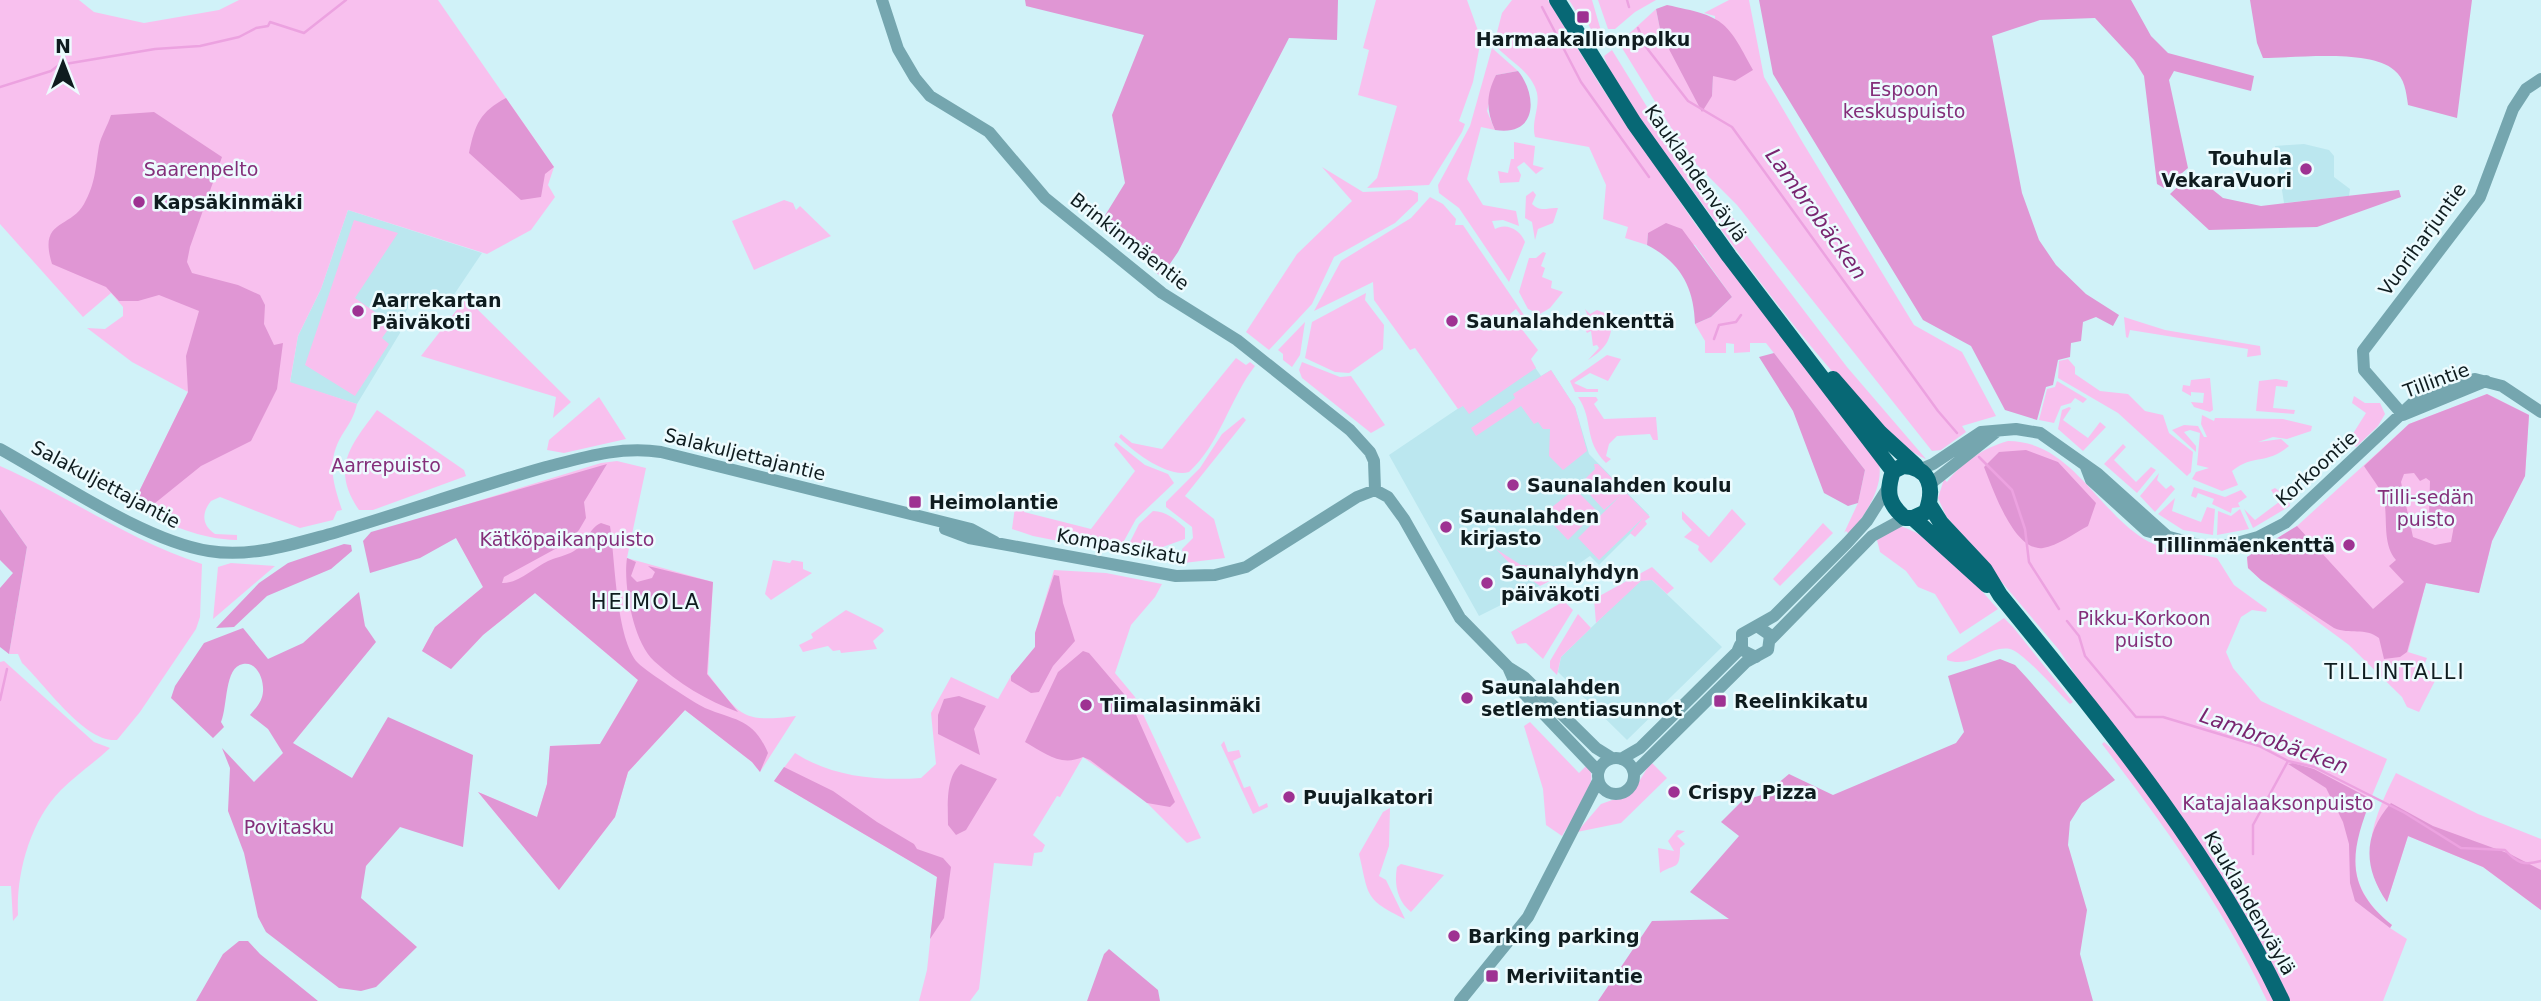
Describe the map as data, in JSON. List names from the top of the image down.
{
  "streets": {
    "main road": ["Kauklahdenväylä"],
    "street": [
      "Vuoriharjuntie",
      "Brinkinmäentie",
      "Tillintie",
      "Salakuljettajantie",
      "Korkoontie",
      "Kompassikatu"
    ]
  },
  "crossings": [
    ["Kauklahdenväylä", "Korkoontie"],
    ["Vuoriharjuntie", "Tillintie"],
    ["Vuoriharjuntie", "Korkoontie"],
    ["Brinkinmäentie", "Kompassikatu"],
    ["Tillintie", "Korkoontie"],
    ["Salakuljettajantie", "Kompassikatu"]
  ],
  "districts": ["HEIMOLA", "TILLINTALLI"],
  "water": ["Lambrobäcken"],
  "parks": [
    "Espoon keskuspuisto",
    "Saarenpelto",
    "Aarrepuisto",
    "Tilli-sedän puisto",
    "Kätköpaikanpuisto",
    "Pikku-Korkoon puisto",
    "Katajalaaksonpuisto",
    "Povitasku"
  ],
  "places": {
    "transit": [
      "Harmaakallionpolku",
      "Heimolantie",
      "Reelinkikatu",
      "Meriviitantie"
    ],
    "other": [
      "Touhula VekaraVuori",
      "Kapsäkinmäki",
      "Aarrekartan Päiväkoti",
      "Saunalahdenkenttä",
      "Saunalahden koulu",
      "Saunalahden kirjasto",
      "Tillinmäenkenttä",
      "Saunalyhdyn päiväkoti",
      "Saunalahden setlementiasunnot",
      "Tiimalasinmäki",
      "Crispy Pizza",
      "Puujalkatori",
      "Barking parking"
    ]
  },
  "north": "top"
}
